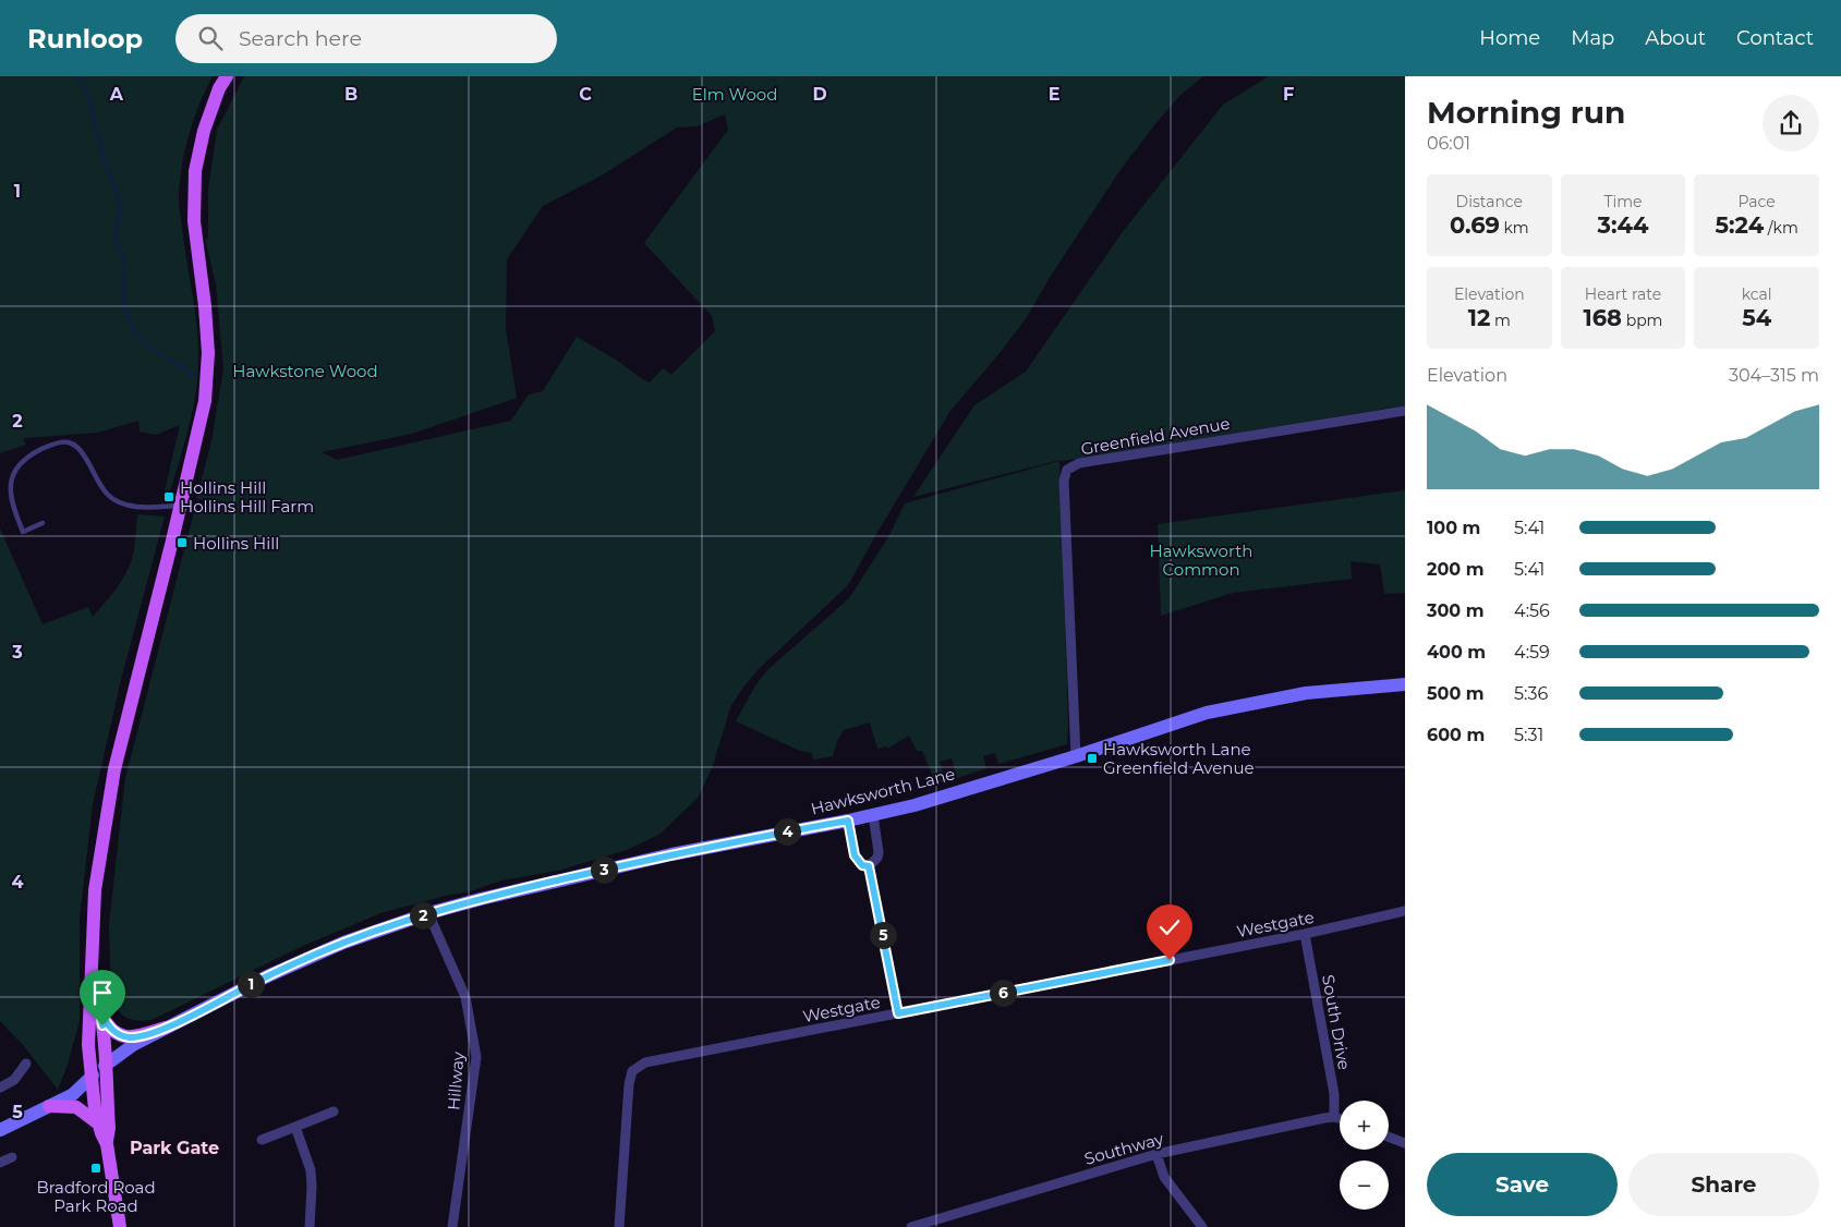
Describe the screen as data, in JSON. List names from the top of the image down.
{
  "streets": {
    "street": [
      "Greenfield Avenue",
      "Hawksworth Lane",
      "Westgate",
      "South Drive",
      "Hillway",
      "Southway"
    ]
  },
  "crossings": [
    ["Greenfield Avenue", "Hawksworth Lane"],
    ["Hawksworth Lane", "Hillway"],
    ["Westgate", "South Drive"],
    ["South Drive", "Southway"]
  ],
  "districts": ["Park Gate"],
  "parks": ["Elm Wood", "Hawkstone Wood", "Hawksworth Common"],
  "places": {
    "transit": [
      "Hollins Hill Hollins Hill Farm",
      "Hollins Hill",
      "Hawksworth Lane Greenfield Avenue",
      "Bradford Road Park Road"
    ]
  },
  "page": {
    "header": "Runloop",
    "search": "Search here",
    "nav": [
      "Home",
      "Map",
      "About",
      "Contact"
    ],
    "heading": ["Morning run", "06:01"],
    "stats": [
      ["Distance", "0.69 km"],
      ["Time", "3:44"],
      ["Pace", "5:24 /km"],
      ["Elevation", "12 m"],
      ["Heart rate", "168 bpm"],
      ["kcal", "54"]
    ],
    "chart": ["Elevation", "304–315 m"],
    "list": [
      {
        "name": "100 m",
        "note": "5:41"
      },
      {
        "name": "200 m",
        "note": "5:41"
      },
      {
        "name": "300 m",
        "note": "4:56"
      },
      {
        "name": "400 m",
        "note": "4:59"
      },
      {
        "name": "500 m",
        "note": "5:36"
      },
      {
        "name": "600 m",
        "note": "5:31"
      }
    ],
    "pins": [
      "4",
      "3",
      "2",
      "5",
      "1",
      "6"
    ],
    "map_buttons": ["+", "−"],
    "buttons": ["Save", "Share"]
  },
  "grid": {
    "columns": [
      "A",
      "B",
      "C",
      "D",
      "E",
      "F"
    ],
    "rows": [
      "1",
      "2",
      "3",
      "4",
      "5"
    ]
  }
}
